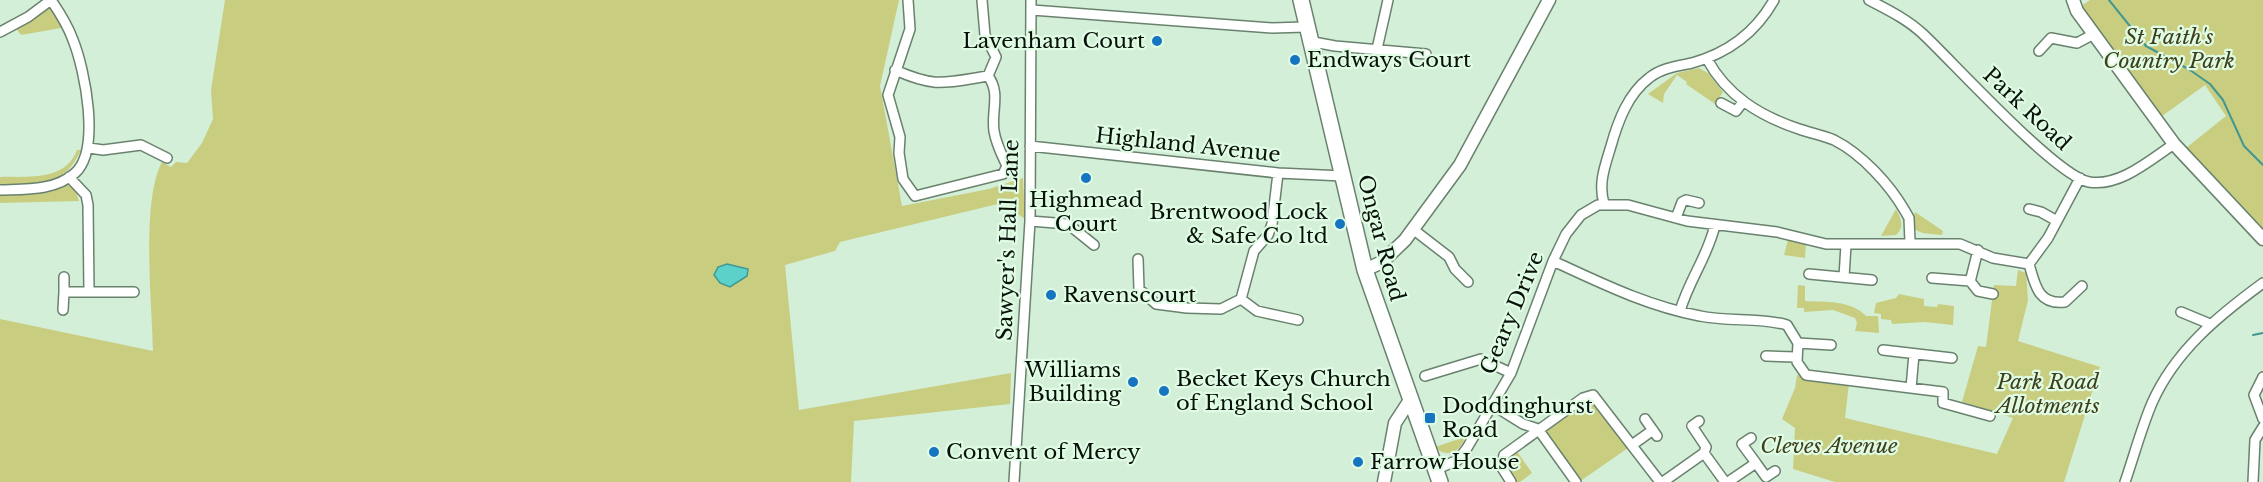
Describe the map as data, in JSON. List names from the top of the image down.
{
  "streets": {
    "main road": ["Ongar Road"],
    "street": [
      "Park Road",
      "Highland Avenue",
      "Sawyer's Hall Lane",
      "Geary Drive"
    ]
  },
  "crossings": [
    ["Highland Avenue", "Ongar Road"],
    ["Highland Avenue", "Sawyer's Hall Lane"],
    ["Ongar Road", "Geary Drive"]
  ],
  "parks": ["St Faith's Country Park", "Park Road Allotments", "Cleves Avenue"],
  "places": {
    "other": [
      "Lavenham Court",
      "Endways Court",
      "Highmead Court",
      "Brentwood Lock & Safe Co ltd",
      "Ravenscourt",
      "Williams Building",
      "Becket Keys Church of England School",
      "Convent of Mercy",
      "Farrow House"
    ],
    "transit": ["Doddinghurst Road"]
  }
}
